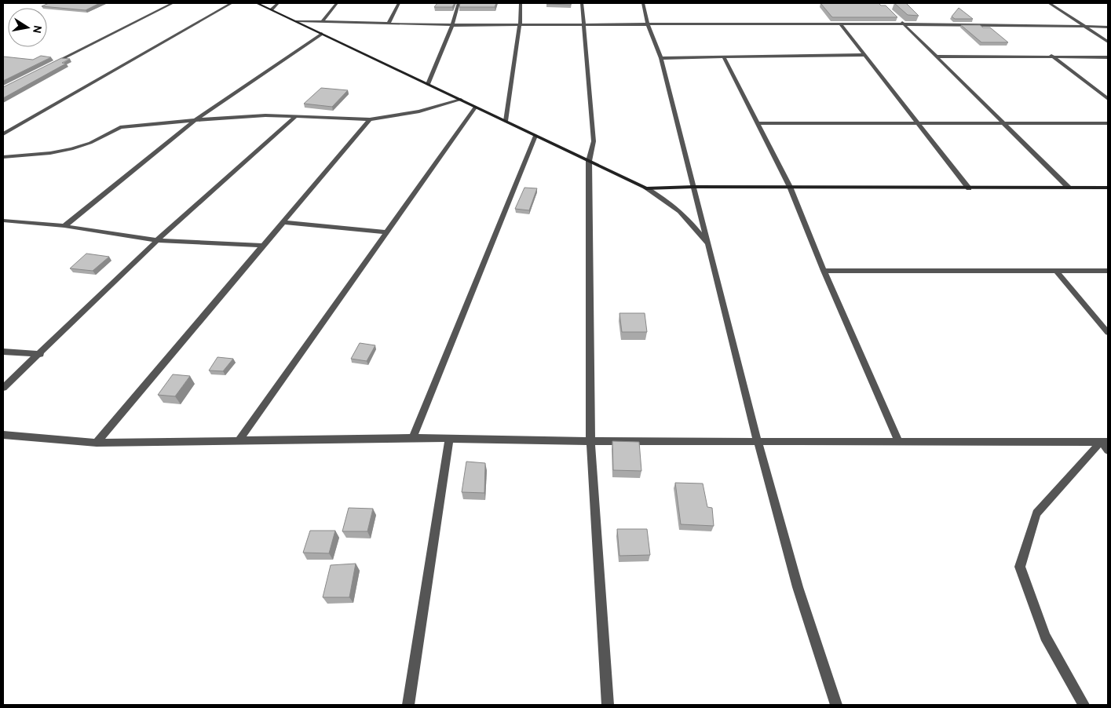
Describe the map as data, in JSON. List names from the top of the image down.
{
  "north": "right"
}
